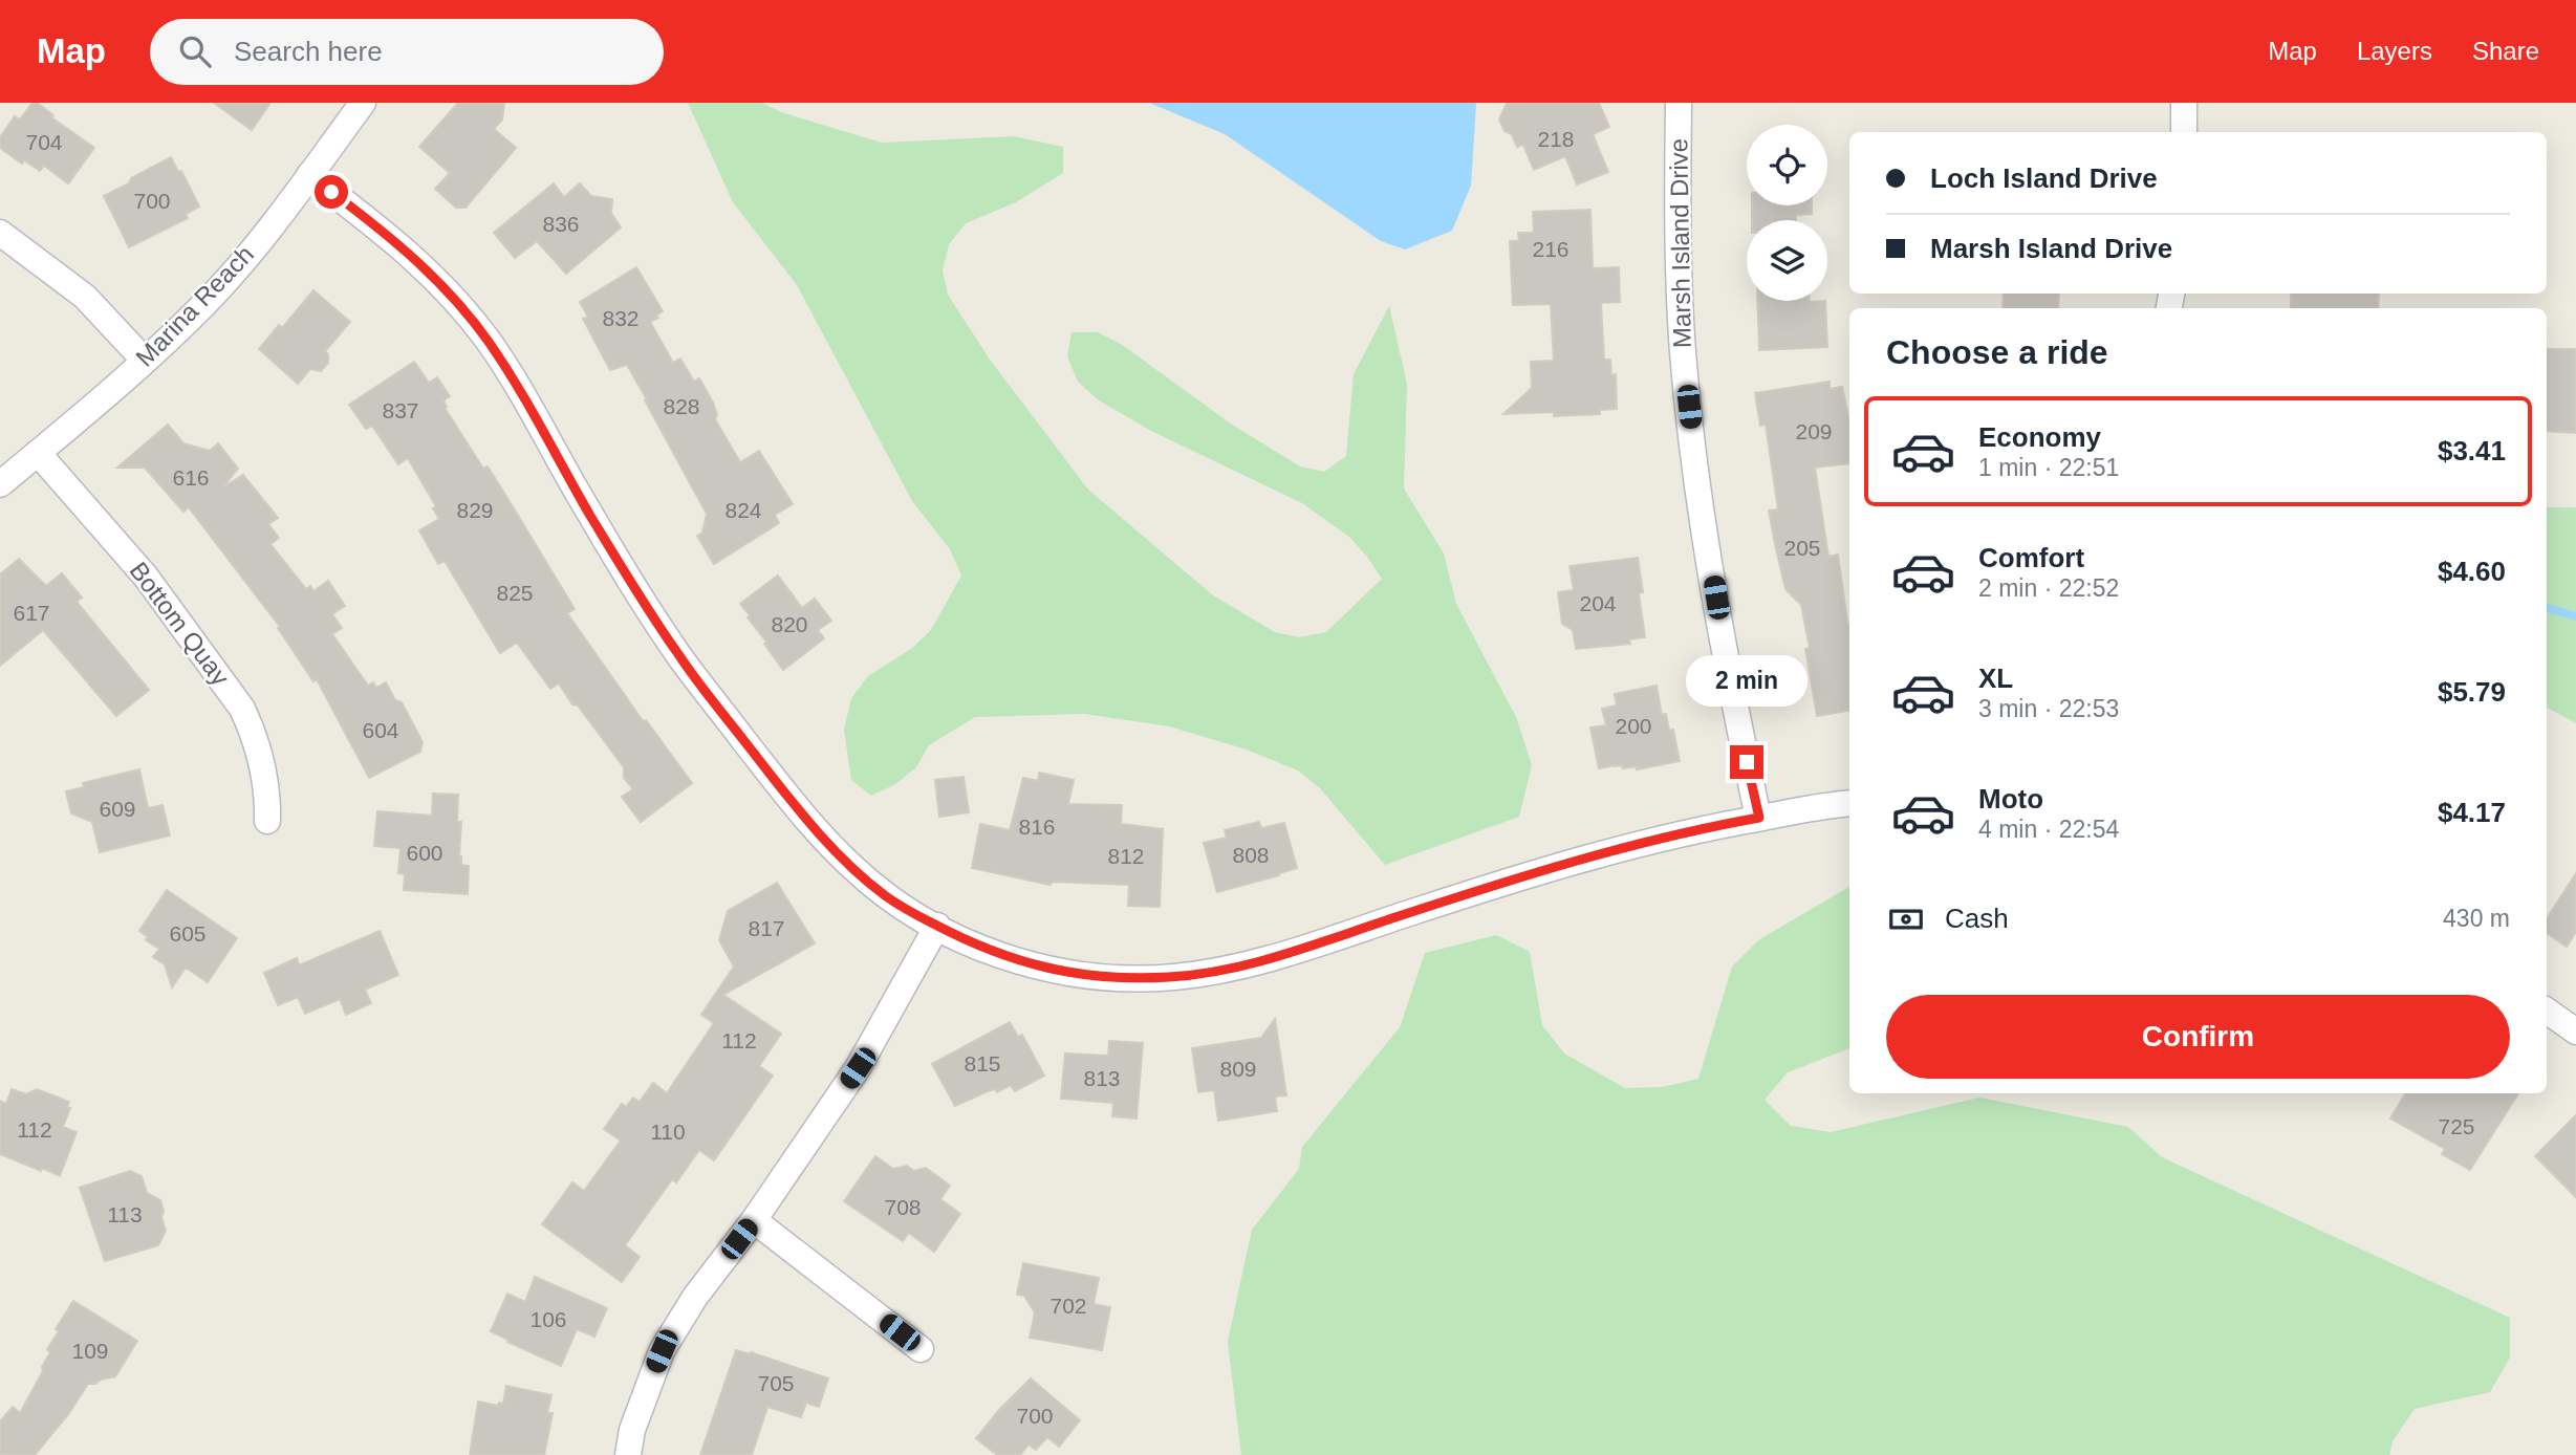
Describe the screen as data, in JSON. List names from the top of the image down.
{
  "streets": {
    "street": ["Marsh Island Drive", "Marina Reach", "Bottom Quay"]
  },
  "crossings": [
    ["Marina Reach", "Bottom Quay"]
  ],
  "house_numbers": [
    "218",
    "704",
    "700",
    "836",
    "216",
    "832",
    "828",
    "837",
    "209",
    "616",
    "829",
    "824",
    "205",
    "825",
    "204",
    "617",
    "820",
    "200",
    "604",
    "609",
    "816",
    "600",
    "808",
    "812",
    "817",
    "605",
    "112",
    "815",
    "809",
    "813",
    "725",
    "112",
    "110",
    "708",
    "113",
    "702",
    "106",
    "109",
    "705",
    "700"
  ],
  "page": {
    "header": "Map",
    "search": "Search here",
    "nav": ["Map", "Layers", "Share"],
    "banner": ["Loch Island Drive", "Marsh Island Drive"],
    "heading": "Choose a ride",
    "list": [
      {
        "name": "Economy",
        "note": "1 min · 22:51",
        "value": "$3.41"
      },
      {
        "name": "Comfort",
        "note": "2 min · 22:52",
        "value": "$4.60"
      },
      {
        "name": "XL",
        "note": "3 min · 22:53",
        "value": "$5.79"
      },
      {
        "name": "Moto",
        "note": "4 min · 22:54",
        "value": "$4.17"
      }
    ],
    "bubble": "2 min",
    "pay": ["Cash", "430 m"],
    "buttons": "Confirm"
  }
}
